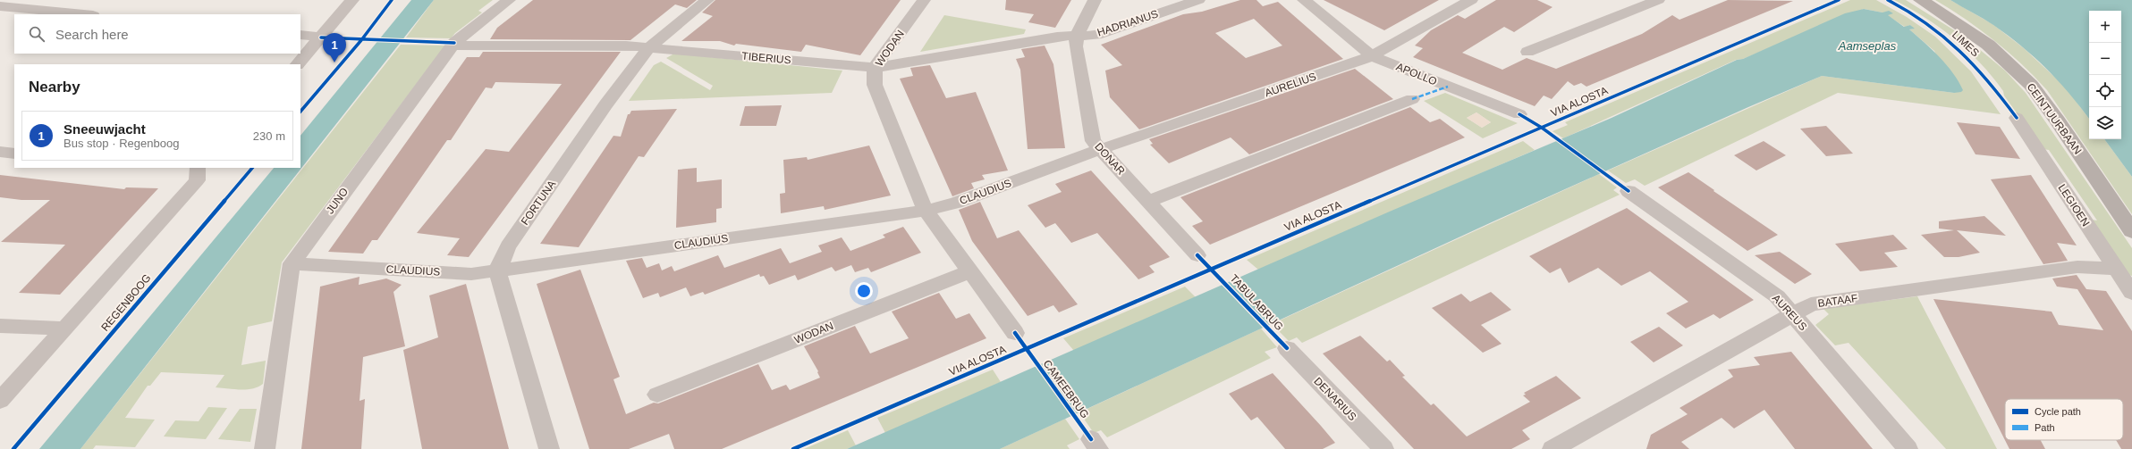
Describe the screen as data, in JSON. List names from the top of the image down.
{
  "streets": {
    "street": [
      "HADRIANUS",
      "WODAN",
      "TIBERIUS",
      "APOLLO",
      "AURELIUS",
      "CEINTUURBAAN",
      "DONAR",
      "CLAUDIUS",
      "JUNO",
      "FORTUNA",
      "LEGIOEN",
      "BATAAF",
      "AUREUS",
      "DENARIUS"
    ],
    "cycle path": [
      "LIMES",
      "VIA ALOSTA",
      "REGENBOOG",
      "TABULABRUG",
      "CAMEEBRUG"
    ]
  },
  "crossings": [
    ["HADRIANUS", "TIBERIUS"],
    ["HADRIANUS", "DONAR"],
    ["WODAN", "TIBERIUS"],
    ["WODAN", "CLAUDIUS"],
    ["TIBERIUS", "DONAR"],
    ["TIBERIUS", "JUNO"],
    ["TIBERIUS", "FORTUNA"],
    ["APOLLO", "AURELIUS"],
    ["AURELIUS", "DONAR"],
    ["AURELIUS", "CLAUDIUS"],
    ["DONAR", "CLAUDIUS"],
    ["CLAUDIUS", "JUNO"],
    ["CLAUDIUS", "FORTUNA"],
    ["LEGIOEN", "BATAAF"],
    ["BATAAF", "AUREUS"]
  ],
  "water": ["Aamseplas"],
  "legend": ["Cycle path", "Path"],
  "page": {
    "map_buttons": ["+", "−"],
    "search": "Search here",
    "pins": "1",
    "heading": "Nearby",
    "list": [
      {
        "mark": "1",
        "name": "Sneeuwjacht",
        "note": "Bus stop · Regenboog",
        "value": "230 m"
      }
    ]
  }
}
